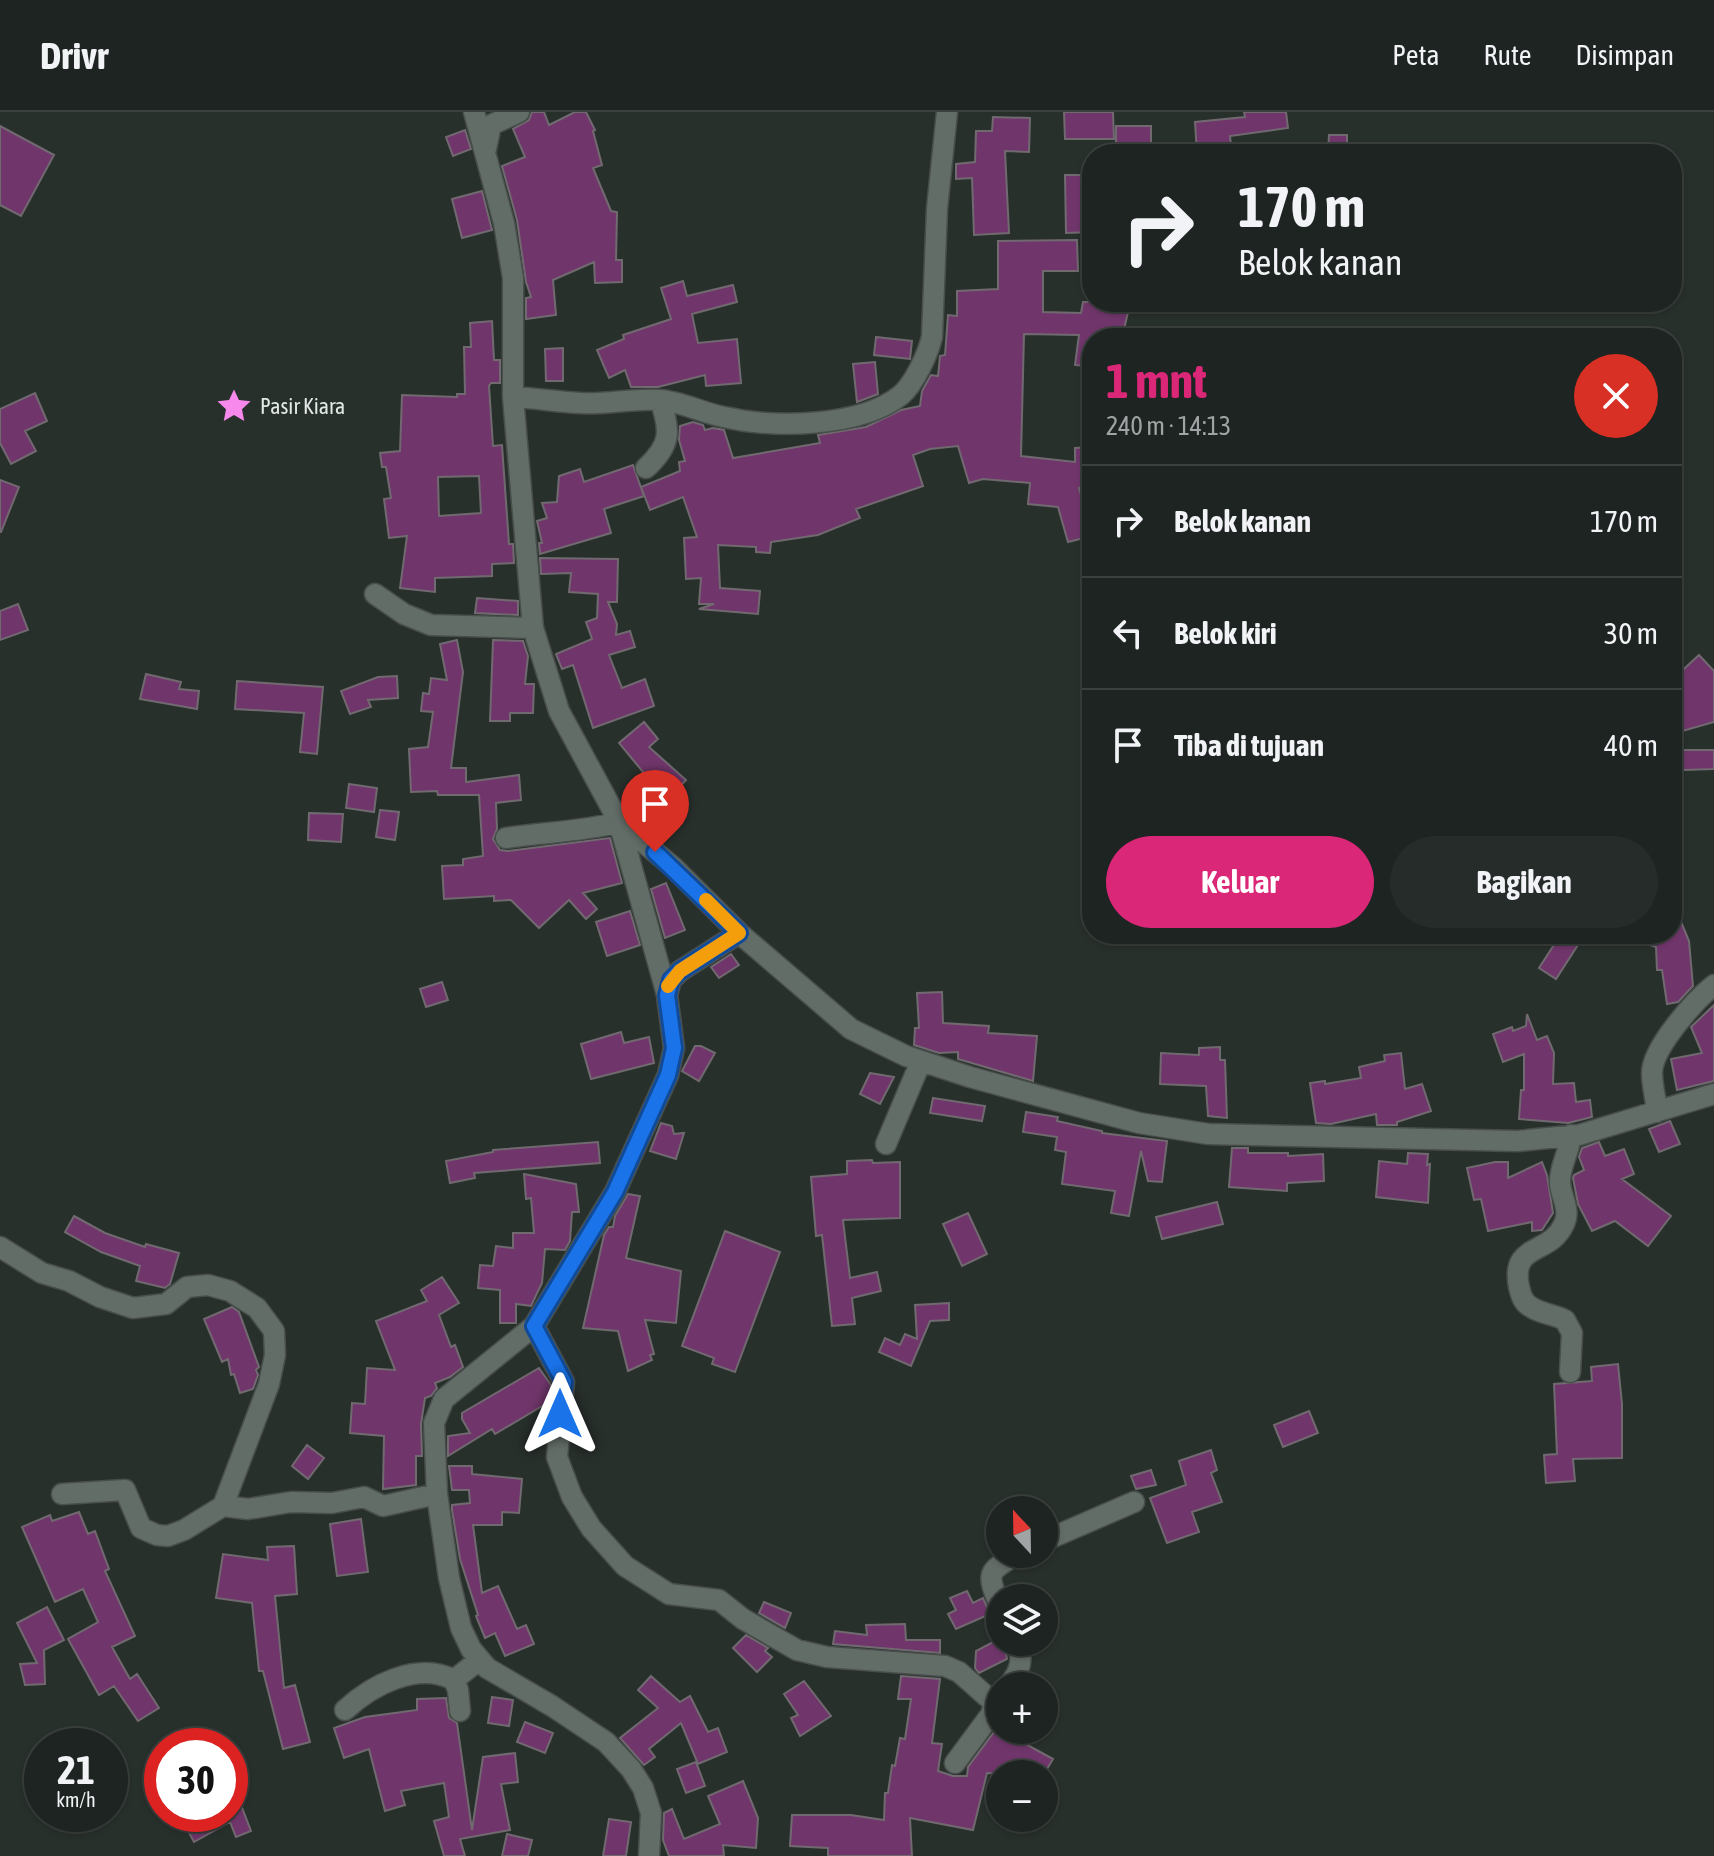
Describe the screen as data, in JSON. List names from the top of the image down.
{
  "places": {
    "place": ["Pasir Kiara"]
  },
  "north": "top",
  "page": {
    "header": "Drivr",
    "nav": ["Peta", "Rute", "Disimpan"],
    "turn": ["170 m", "Belok kanan"],
    "heading": ["1 mnt", "240 m · 14:13"],
    "list": [
      {
        "name": "Belok kanan",
        "value": "170 m"
      },
      {
        "name": "Belok kiri",
        "value": "30 m"
      },
      {
        "name": "Tiba di tujuan",
        "value": "40 m"
      }
    ],
    "buttons": ["Keluar", "Bagikan"],
    "map_buttons": ["+", "−"],
    "speed": "21 km/h",
    "limit": "30"
  }
}
